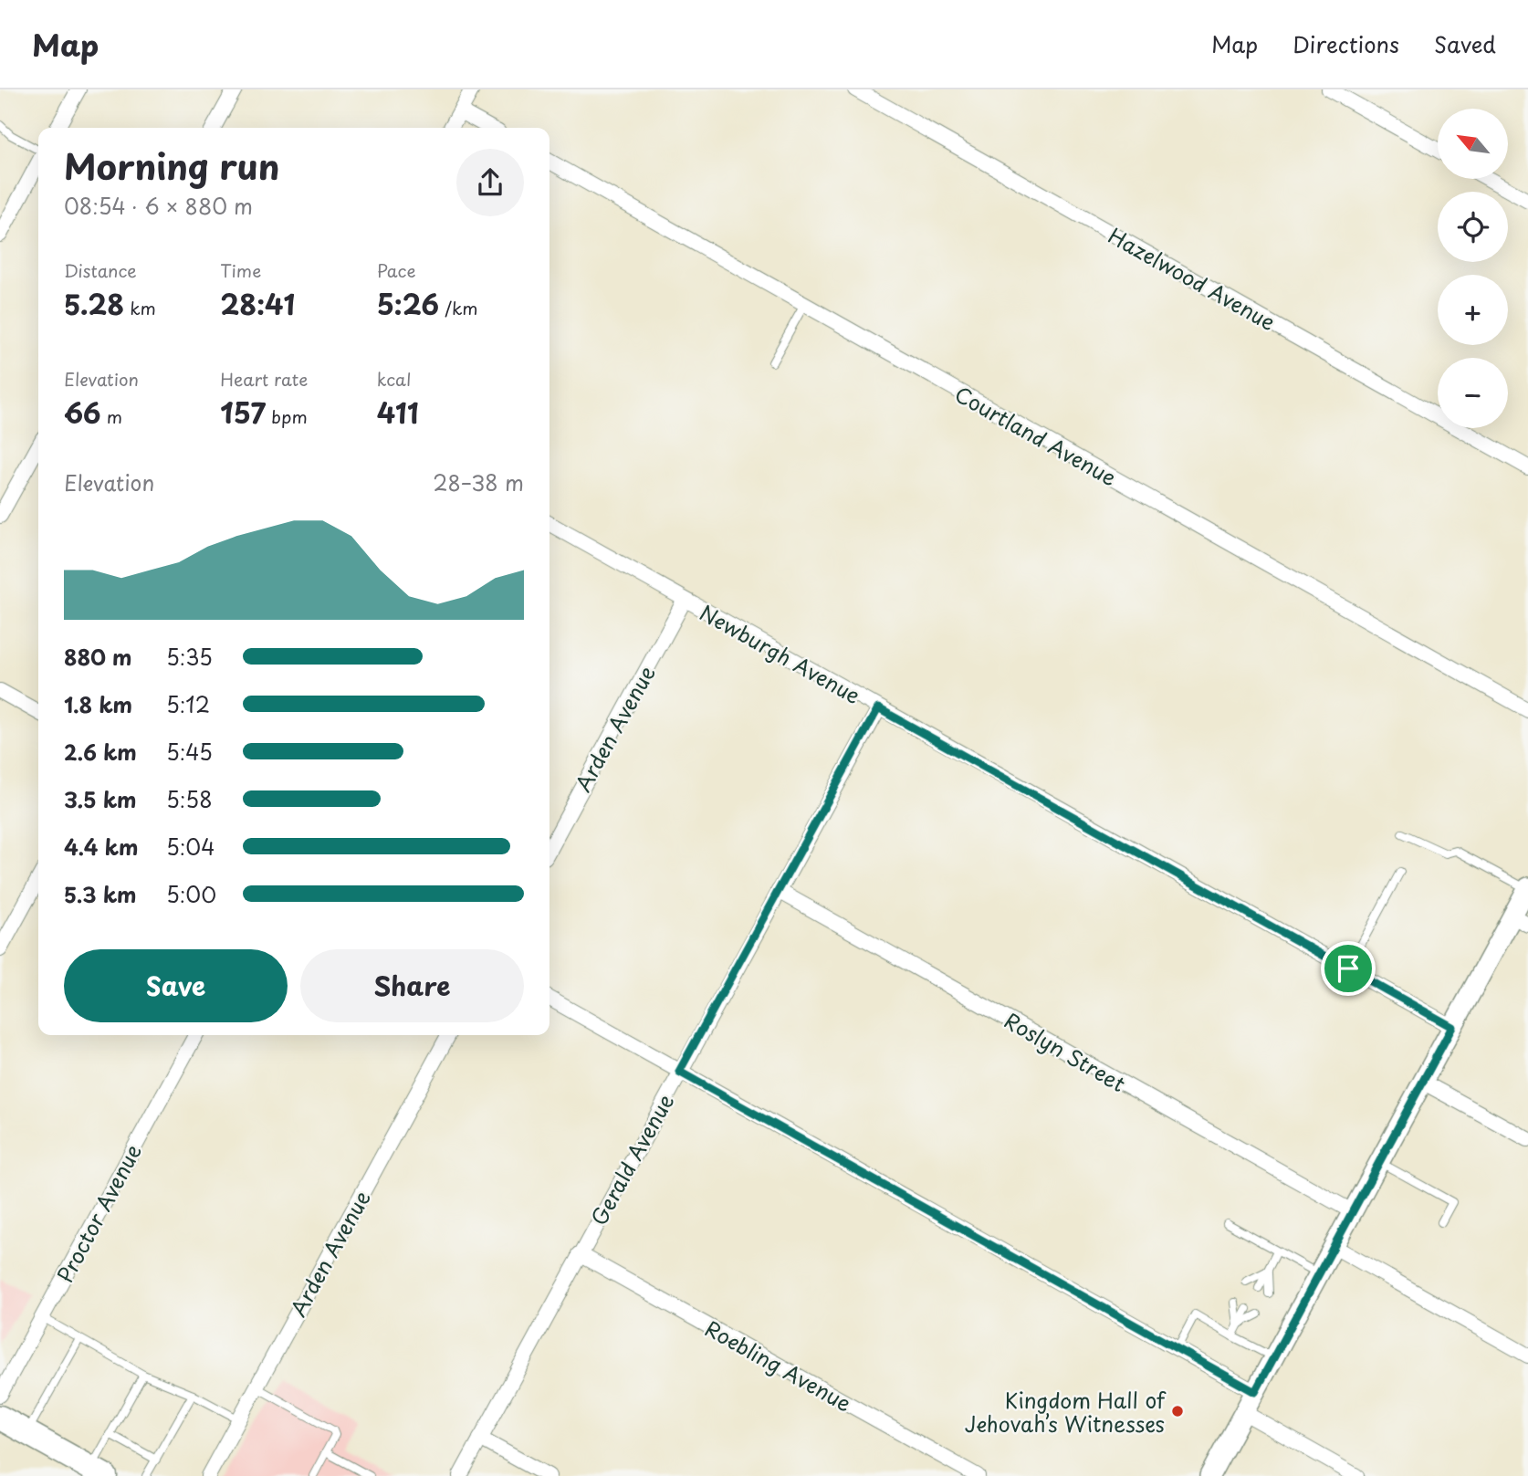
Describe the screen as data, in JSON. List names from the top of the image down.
{
  "streets": {
    "street": [
      "Hazelwood Avenue",
      "Courtland Avenue",
      "Newburgh Avenue",
      "Arden Avenue",
      "Roslyn Street",
      "Gerald Avenue",
      "Proctor Avenue",
      "Roebling Avenue"
    ]
  },
  "crossings": [
    ["Newburgh Avenue", "Arden Avenue"],
    ["Newburgh Avenue", "Gerald Avenue"],
    ["Roslyn Street", "Gerald Avenue"],
    ["Gerald Avenue", "Roebling Avenue"]
  ],
  "places": ["Kingdom Hall of Jehovah’s Witnesses"],
  "north": "top left",
  "page": {
    "header": "Map",
    "nav": ["Map", "Directions", "Saved"],
    "map_buttons": ["+", "−"],
    "heading": ["Morning run", "08:54 · 6 × 880 m"],
    "stats": [
      ["Distance", "5.28 km"],
      ["Time", "28:41"],
      ["Pace", "5:26 /km"],
      ["Elevation", "66 m"],
      ["Heart rate", "157 bpm"],
      ["kcal", "411"]
    ],
    "chart": ["Elevation", "28–38 m"],
    "list": [
      {
        "name": "880 m",
        "note": "5:35"
      },
      {
        "name": "1.8 km",
        "note": "5:12"
      },
      {
        "name": "2.6 km",
        "note": "5:45"
      },
      {
        "name": "3.5 km",
        "note": "5:58"
      },
      {
        "name": "4.4 km",
        "note": "5:04"
      },
      {
        "name": "5.3 km",
        "note": "5:00"
      }
    ],
    "buttons": ["Save", "Share"]
  }
}
